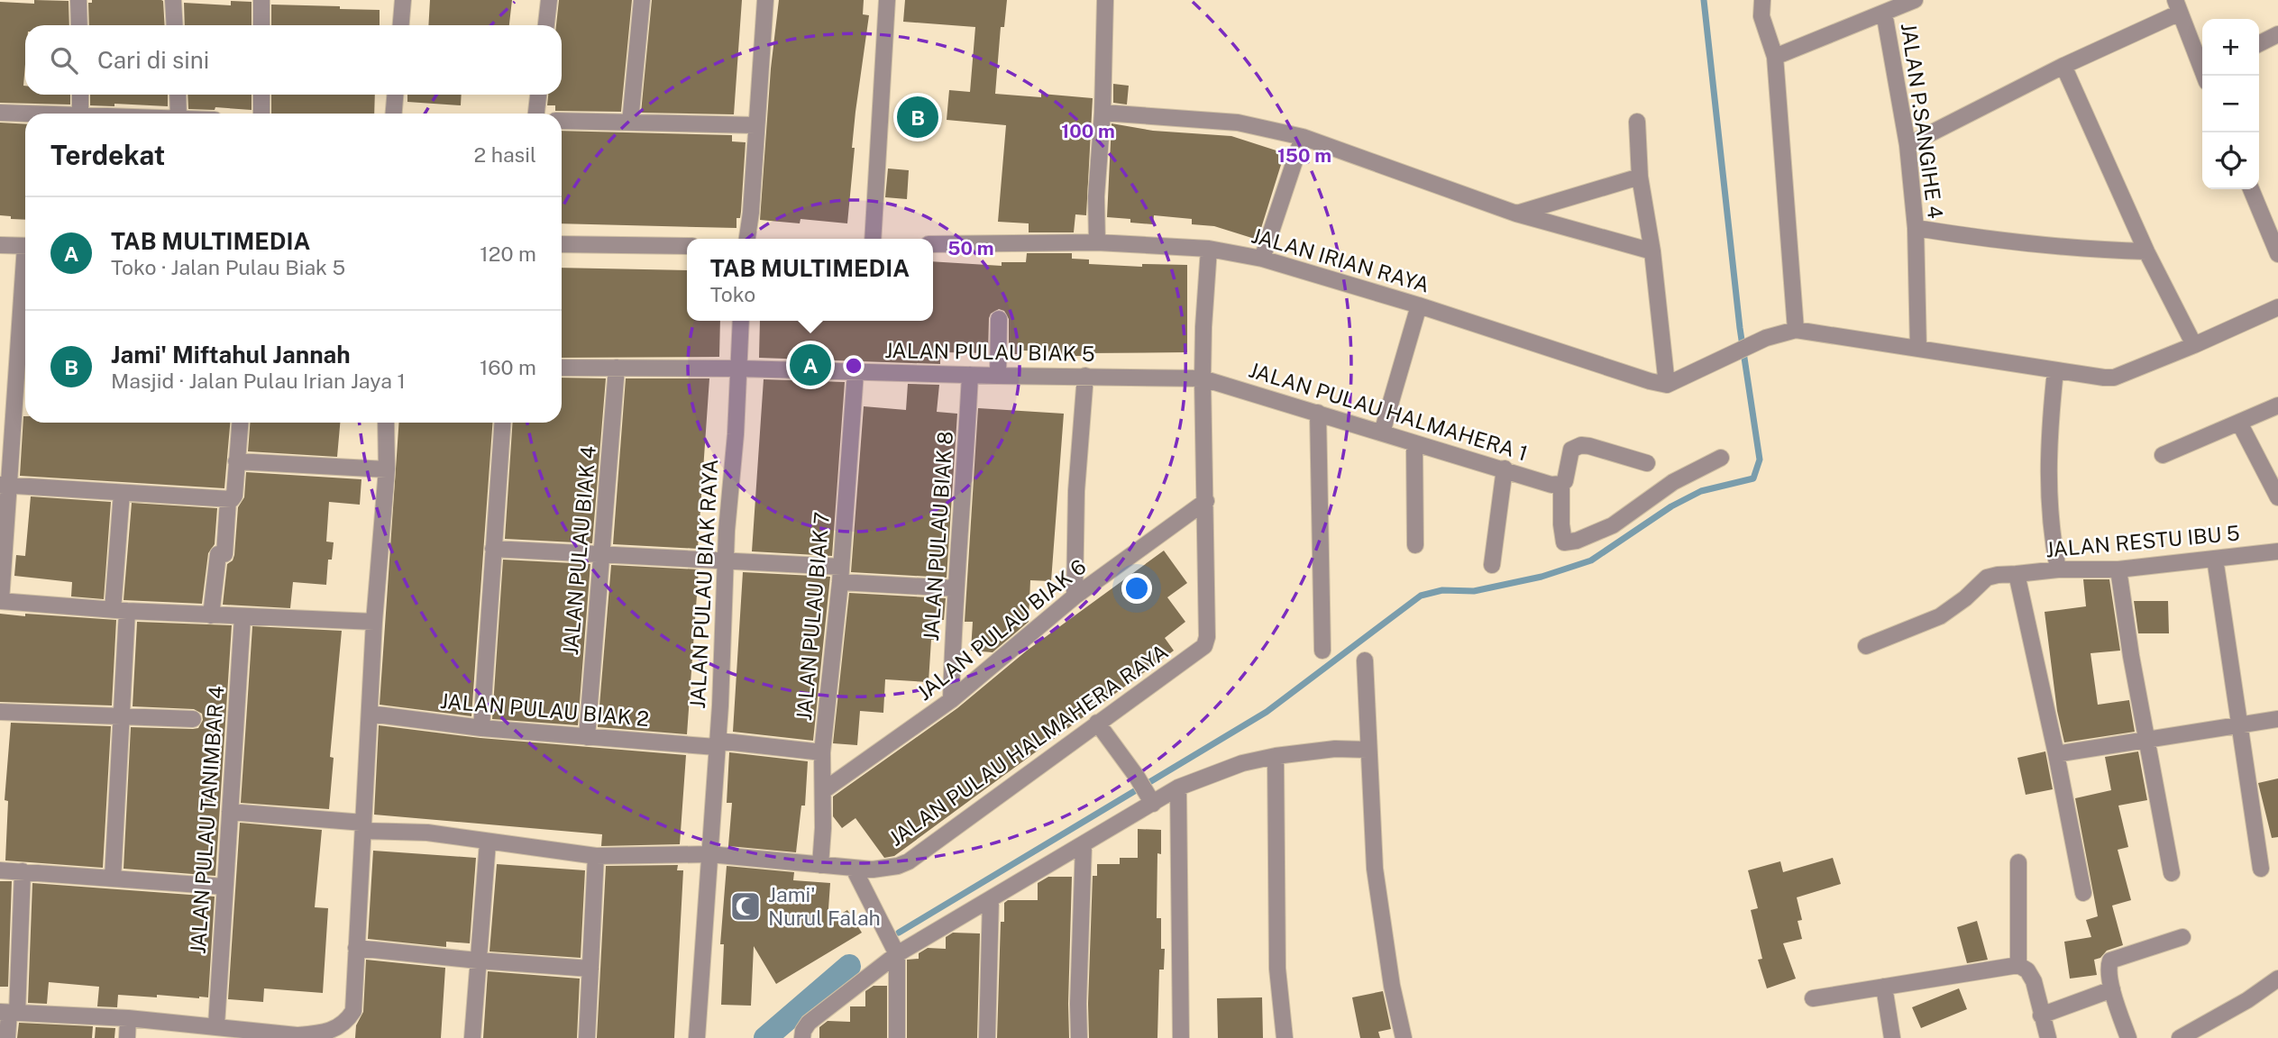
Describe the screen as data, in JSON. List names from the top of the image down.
{
  "streets": {
    "street": [
      "JALAN P.SANGIHE 4",
      "JALAN IRIAN RAYA",
      "JALAN PULAU BIAK 5",
      "JALAN PULAU HALMAHERA 1",
      "JALAN PULAU BIAK 8",
      "JALAN RESTU IBU 5",
      "JALAN PULAU BIAK 4",
      "JALAN PULAU BIAK RAYA",
      "JALAN PULAU BIAK 7",
      "JALAN PULAU BIAK 6",
      "JALAN PULAU BIAK 2",
      "JALAN PULAU HALMAHERA RAYA",
      "JALAN PULAU TANIMBAR 4"
    ]
  },
  "crossings": [
    ["JALAN IRIAN RAYA", "JALAN PULAU HALMAHERA RAYA"],
    ["JALAN PULAU BIAK 5", "JALAN PULAU HALMAHERA 1"],
    ["JALAN PULAU BIAK 5", "JALAN PULAU BIAK 8"],
    ["JALAN PULAU BIAK 5", "JALAN PULAU BIAK 4"],
    ["JALAN PULAU BIAK 5", "JALAN PULAU BIAK RAYA"],
    ["JALAN PULAU BIAK 5", "JALAN PULAU BIAK 7"],
    ["JALAN PULAU BIAK 5", "JALAN PULAU HALMAHERA RAYA"],
    ["JALAN PULAU HALMAHERA 1", "JALAN PULAU HALMAHERA RAYA"],
    ["JALAN PULAU BIAK 8", "JALAN PULAU BIAK 6"],
    ["JALAN PULAU BIAK 4", "JALAN PULAU BIAK 2"],
    ["JALAN PULAU BIAK RAYA", "JALAN PULAU BIAK 2"],
    ["JALAN PULAU BIAK RAYA", "JALAN PULAU HALMAHERA RAYA"],
    ["JALAN PULAU BIAK 7", "JALAN PULAU BIAK 6"],
    ["JALAN PULAU BIAK 7", "JALAN PULAU HALMAHERA RAYA"],
    ["JALAN PULAU BIAK 6", "JALAN PULAU HALMAHERA RAYA"],
    ["JALAN PULAU HALMAHERA RAYA", "JALAN PULAU TANIMBAR 4"]
  ],
  "places": {
    "mosque": ["Jami' Nurul Falah"]
  },
  "page": {
    "map_buttons": ["+", "−"],
    "search": "Cari di sini",
    "pins": ["B", "A"],
    "heading": ["Terdekat", "2 hasil"],
    "list": [
      {
        "mark": "A",
        "name": "TAB MULTIMEDIA",
        "note": "Toko · Jalan Pulau Biak 5",
        "value": "120 m"
      },
      {
        "mark": "B",
        "name": "Jami' Miftahul Jannah",
        "note": "Masjid · Jalan Pulau Irian Jaya 1",
        "value": "160 m"
      }
    ],
    "popup": ["TAB MULTIMEDIA", "Toko"]
  },
  "rings": ["100 m", "150 m", "50 m"]
}
